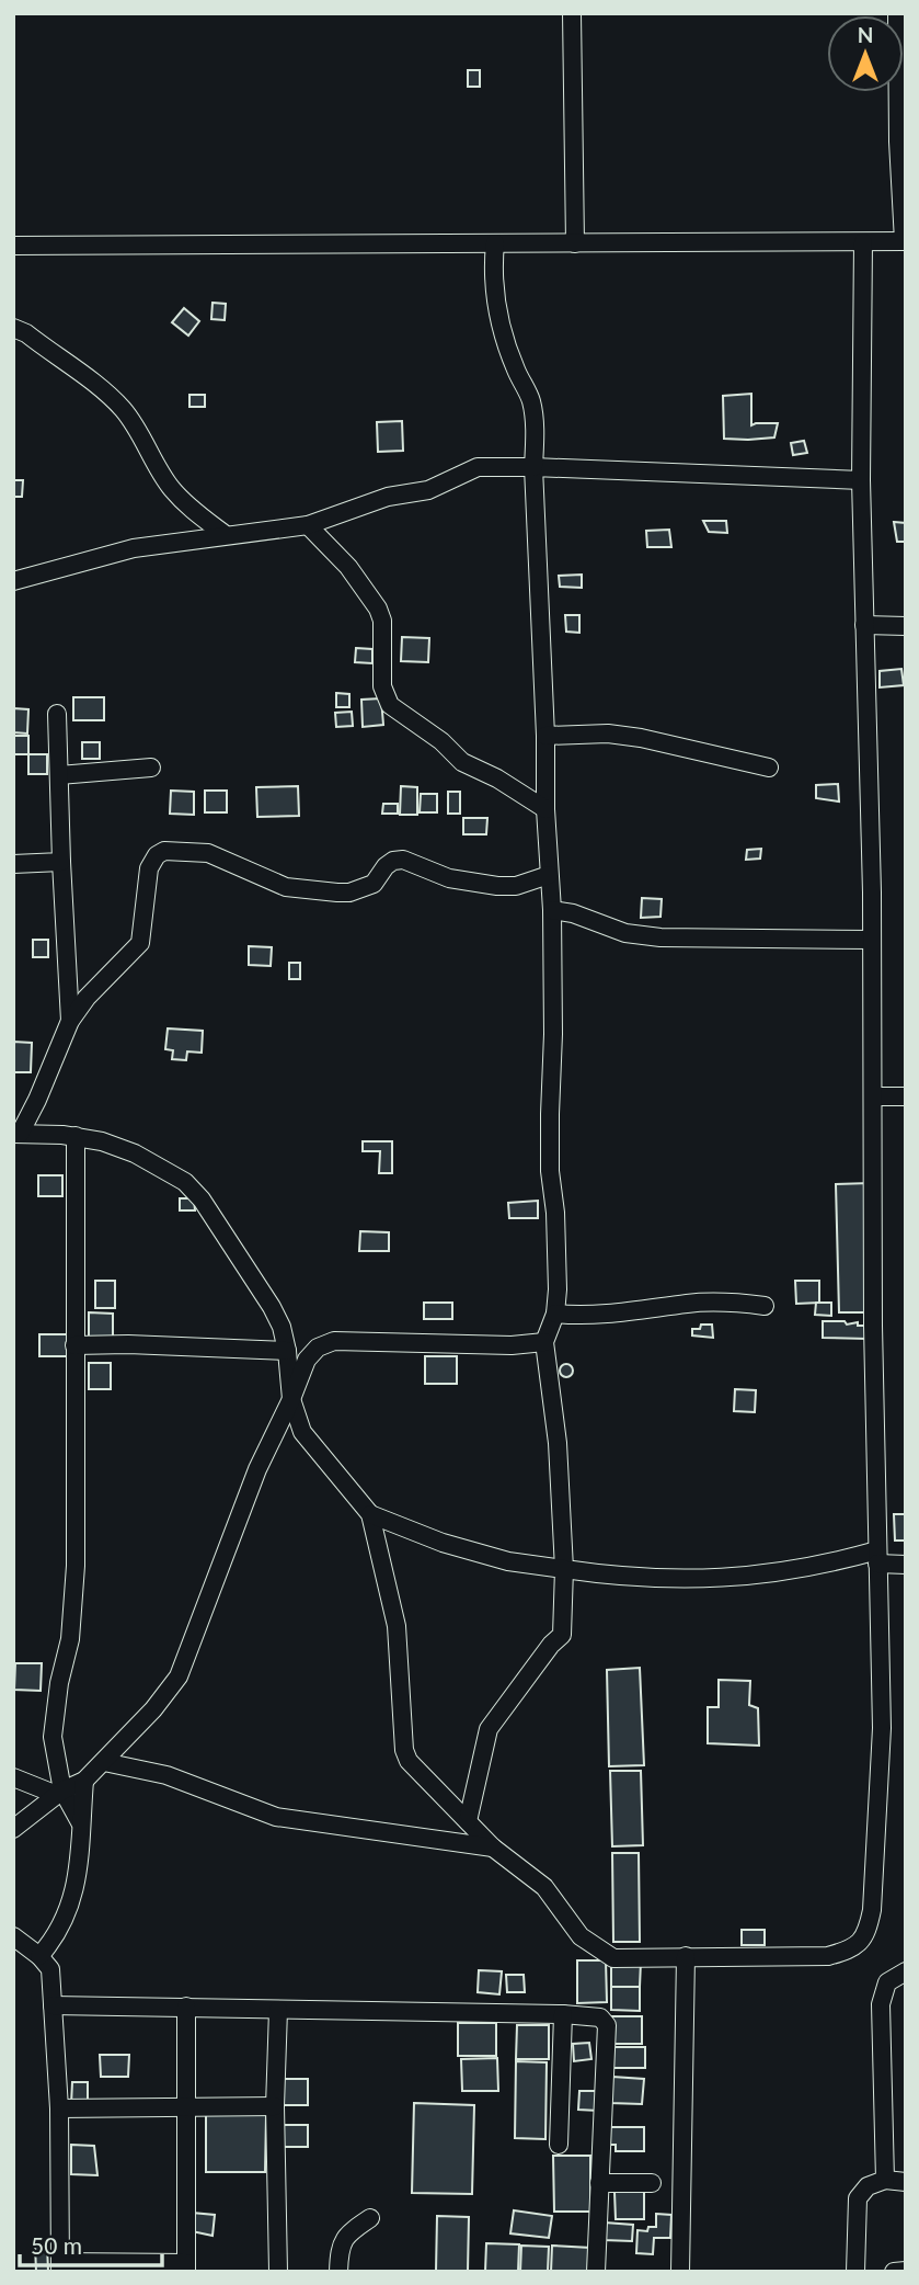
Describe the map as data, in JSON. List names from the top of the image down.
{
  "scale_bar": "50 m",
  "north": "top"
}
